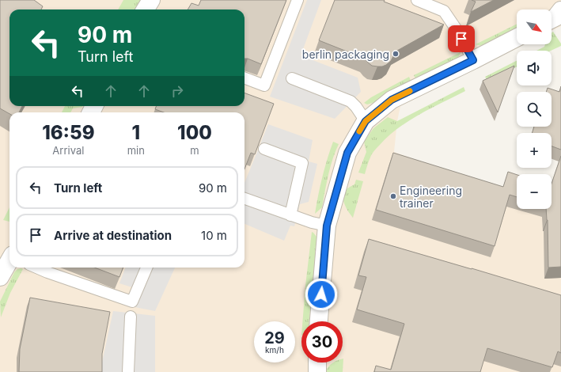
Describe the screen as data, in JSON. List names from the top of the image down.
{
  "places": ["berlin packaging", "Engineering trainer"],
  "north": "bottom right",
  "page": {
    "map_buttons": ["+", "−"],
    "turn": ["90 m", "Turn left"],
    "eta": [
      "16:59",
      "Arrival",
      "1",
      "min",
      "100",
      "m"
    ],
    "list": [
      {
        "name": "Turn left",
        "value": "90 m"
      },
      {
        "name": "Arrive at destination",
        "value": "10 m"
      }
    ],
    "speed": "29 km/h",
    "limit": "30"
  }
}
